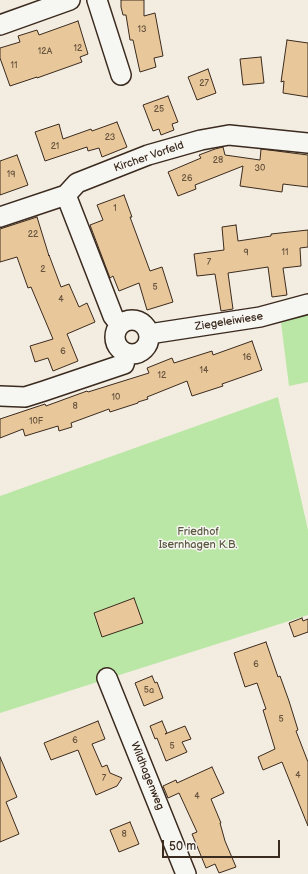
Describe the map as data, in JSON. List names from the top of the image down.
{
  "streets": {
    "street": ["Kircher Vorfeld", "Ziegeleiwiese", "Wildhagenweg"]
  },
  "parks": ["Friedhof Isernhagen K.B."],
  "house_numbers": [
    "13",
    "12",
    "12A",
    "11",
    "27",
    "25",
    "23",
    "21",
    "28",
    "30",
    "19",
    "26",
    "1",
    "22",
    "9",
    "11",
    "7",
    "2",
    "5",
    "4",
    "6",
    "16",
    "14",
    "12",
    "10",
    "8",
    "10F",
    "6",
    "5a",
    "5",
    "6",
    "5",
    "4",
    "7",
    "4",
    "8"
  ],
  "scale_bar": "50 m"
}
